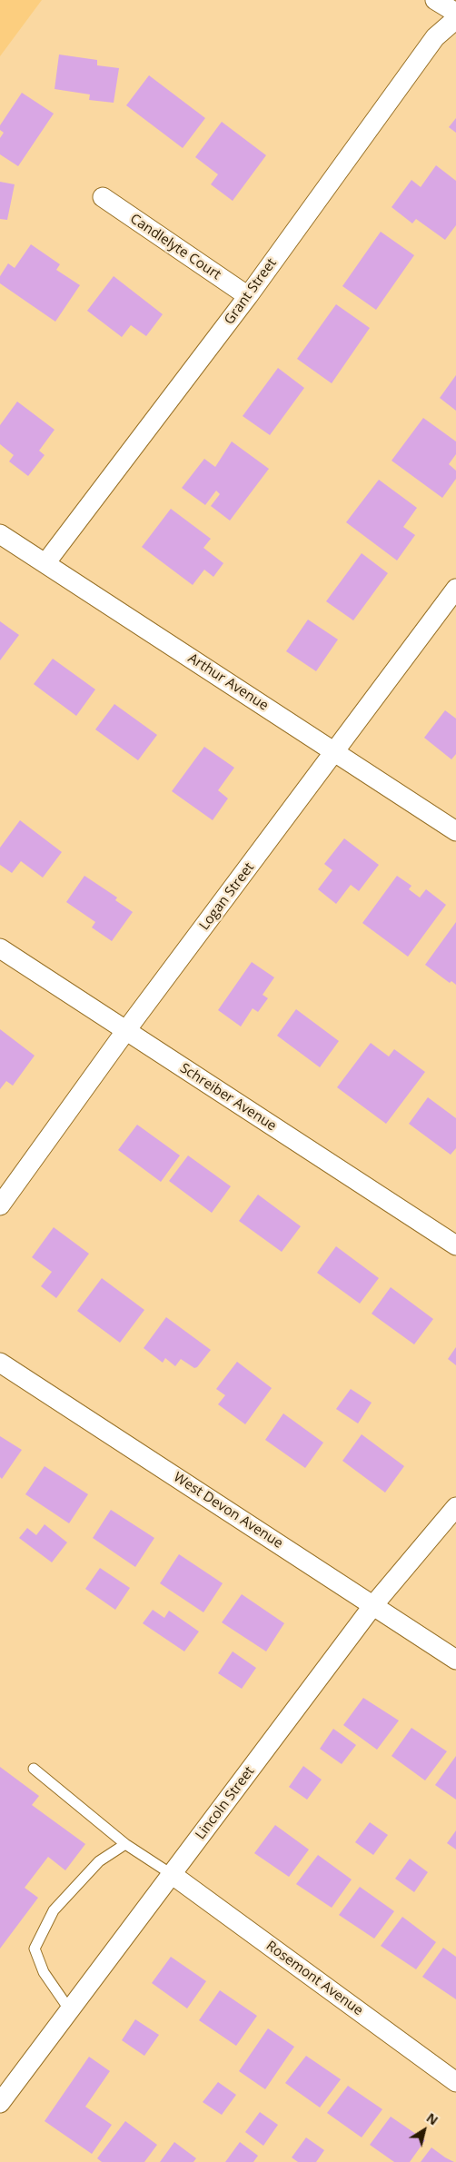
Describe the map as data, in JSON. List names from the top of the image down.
{
  "streets": {
    "street": [
      "Candlelyte Court",
      "Grant Street",
      "Arthur Avenue",
      "Logan Street",
      "Schreiber Avenue",
      "West Devon Avenue",
      "Lincoln Street",
      "Rosemont Avenue"
    ]
  },
  "crossings": [
    ["Candlelyte Court", "Grant Street"],
    ["Grant Street", "Arthur Avenue"],
    ["Arthur Avenue", "Logan Street"],
    ["Logan Street", "Schreiber Avenue"],
    ["West Devon Avenue", "Lincoln Street"],
    ["Lincoln Street", "Rosemont Avenue"]
  ],
  "north": "top right"
}
